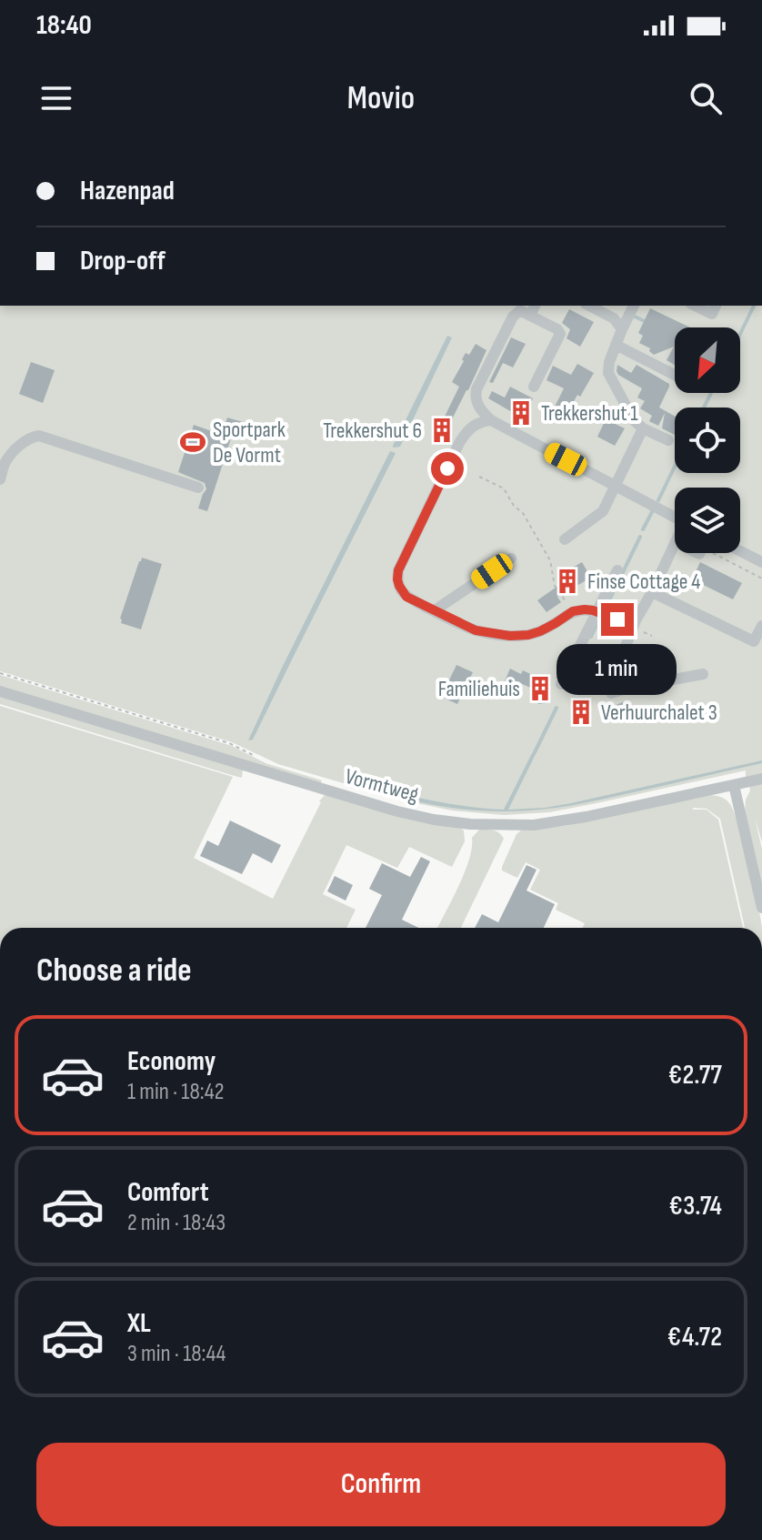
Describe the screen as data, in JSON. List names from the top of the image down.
{
  "streets": {
    "street": ["Vormtweg"]
  },
  "places": {
    "building": [
      "Trekkershut 1",
      "Trekkershut 6",
      "Finse Cottage 4",
      "Familiehuis",
      "Verhuurchalet 3"
    ],
    "sports": ["Sportpark De Vormt"]
  },
  "north": "bottom left",
  "page": {
    "status": "18:40",
    "header": "Movio",
    "banner": ["Hazenpad", "Drop-off"],
    "bubble": "1 min",
    "heading": "Choose a ride",
    "list": [
      {
        "name": "Economy",
        "note": "1 min · 18:42",
        "value": "€2.77"
      },
      {
        "name": "Comfort",
        "note": "2 min · 18:43",
        "value": "€3.74"
      },
      {
        "name": "XL",
        "note": "3 min · 18:44",
        "value": "€4.72"
      }
    ],
    "buttons": "Confirm"
  }
}
